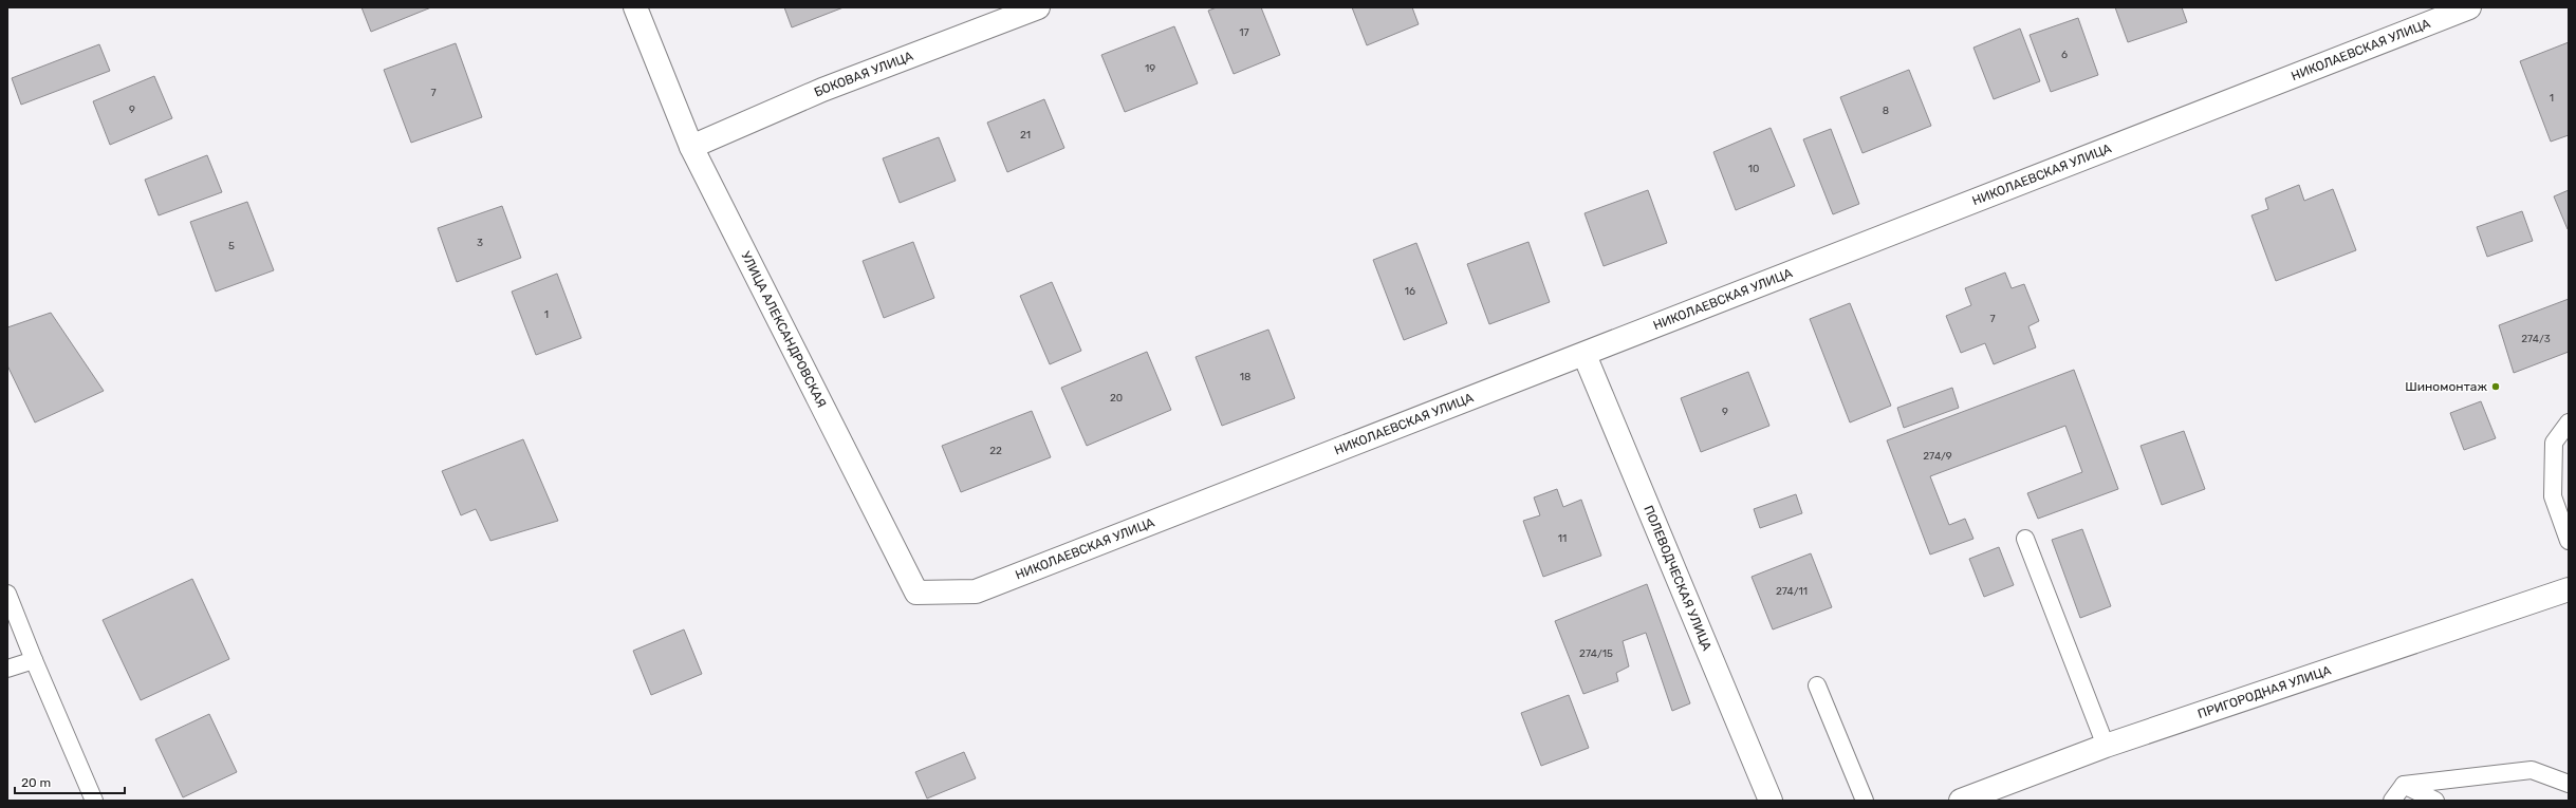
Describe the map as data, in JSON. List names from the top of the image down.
{
  "streets": {
    "street": [
      "НИКОЛАЕВСКАЯ УЛИЦА",
      "БОКОВАЯ УЛИЦА",
      "УЛИЦА АЛЕКСАНДРОВСКАЯ",
      "ПОЛЕВОДЧЕСКАЯ УЛИЦА",
      "ПРИГОРОДНАЯ УЛИЦА"
    ]
  },
  "crossings": [
    ["НИКОЛАЕВСКАЯ УЛИЦА", "УЛИЦА АЛЕКСАНДРОВСКАЯ"],
    ["НИКОЛАЕВСКАЯ УЛИЦА", "ПОЛЕВОДЧЕСКАЯ УЛИЦА"],
    ["БОКОВАЯ УЛИЦА", "УЛИЦА АЛЕКСАНДРОВСКАЯ"]
  ],
  "places": ["Шиномонтаж"],
  "house_numbers": [
    "17",
    "6",
    "19",
    "7",
    "1",
    "9",
    "8",
    "21",
    "10",
    "3",
    "5",
    "16",
    "1",
    "7",
    "274/3",
    "18",
    "20",
    "9",
    "22",
    "274/9",
    "11",
    "274/11",
    "274/15"
  ],
  "scale_bar": "20 m"
}
